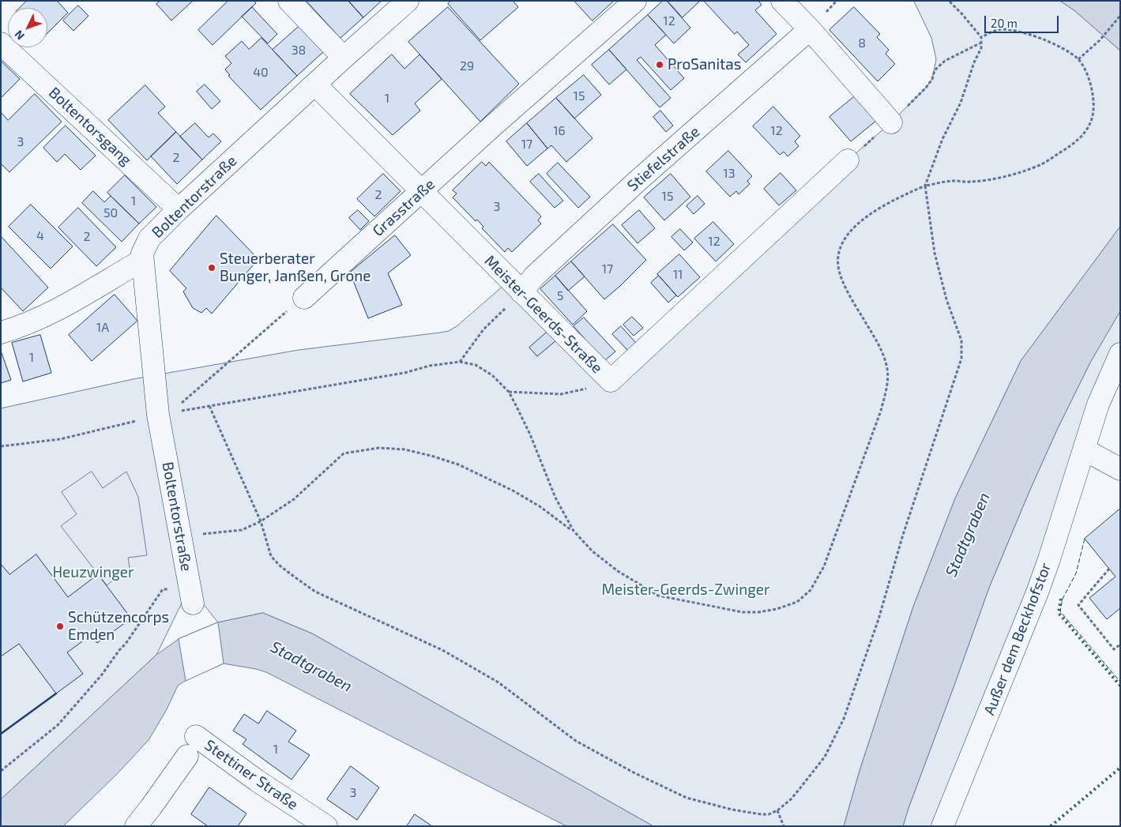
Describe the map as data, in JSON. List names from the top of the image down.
{
  "streets": {
    "street": [
      "Boltentorsgang",
      "Stiefelstraße",
      "Boltentorstraße",
      "Grasstraße",
      "Meister-Geerds-Straße",
      "Außer dem Beckhofstor",
      "Stettiner Straße"
    ]
  },
  "crossings": [
    ["Boltentorsgang", "Boltentorstraße"],
    ["Stiefelstraße", "Meister-Geerds-Straße"],
    ["Boltentorstraße", "Meister-Geerds-Straße"],
    ["Grasstraße", "Meister-Geerds-Straße"]
  ],
  "water": ["Stadtgraben"],
  "parks": ["Heuzwinger", "Meister-Geerds-Zwinger"],
  "places": ["ProSanitas", "Steuerberater Bunger, Janßen, Grone", "Schützencorps Emden"],
  "house_numbers": [
    "12",
    "8",
    "38",
    "29",
    "40",
    "15",
    "1",
    "16",
    "12",
    "3",
    "17",
    "2",
    "13",
    "2",
    "15",
    "1",
    "3",
    "50",
    "4",
    "2",
    "12",
    "17",
    "11",
    "5",
    "1A",
    "1",
    "1",
    "3"
  ],
  "scale_bar": "20 m",
  "north": "bottom left"
}
